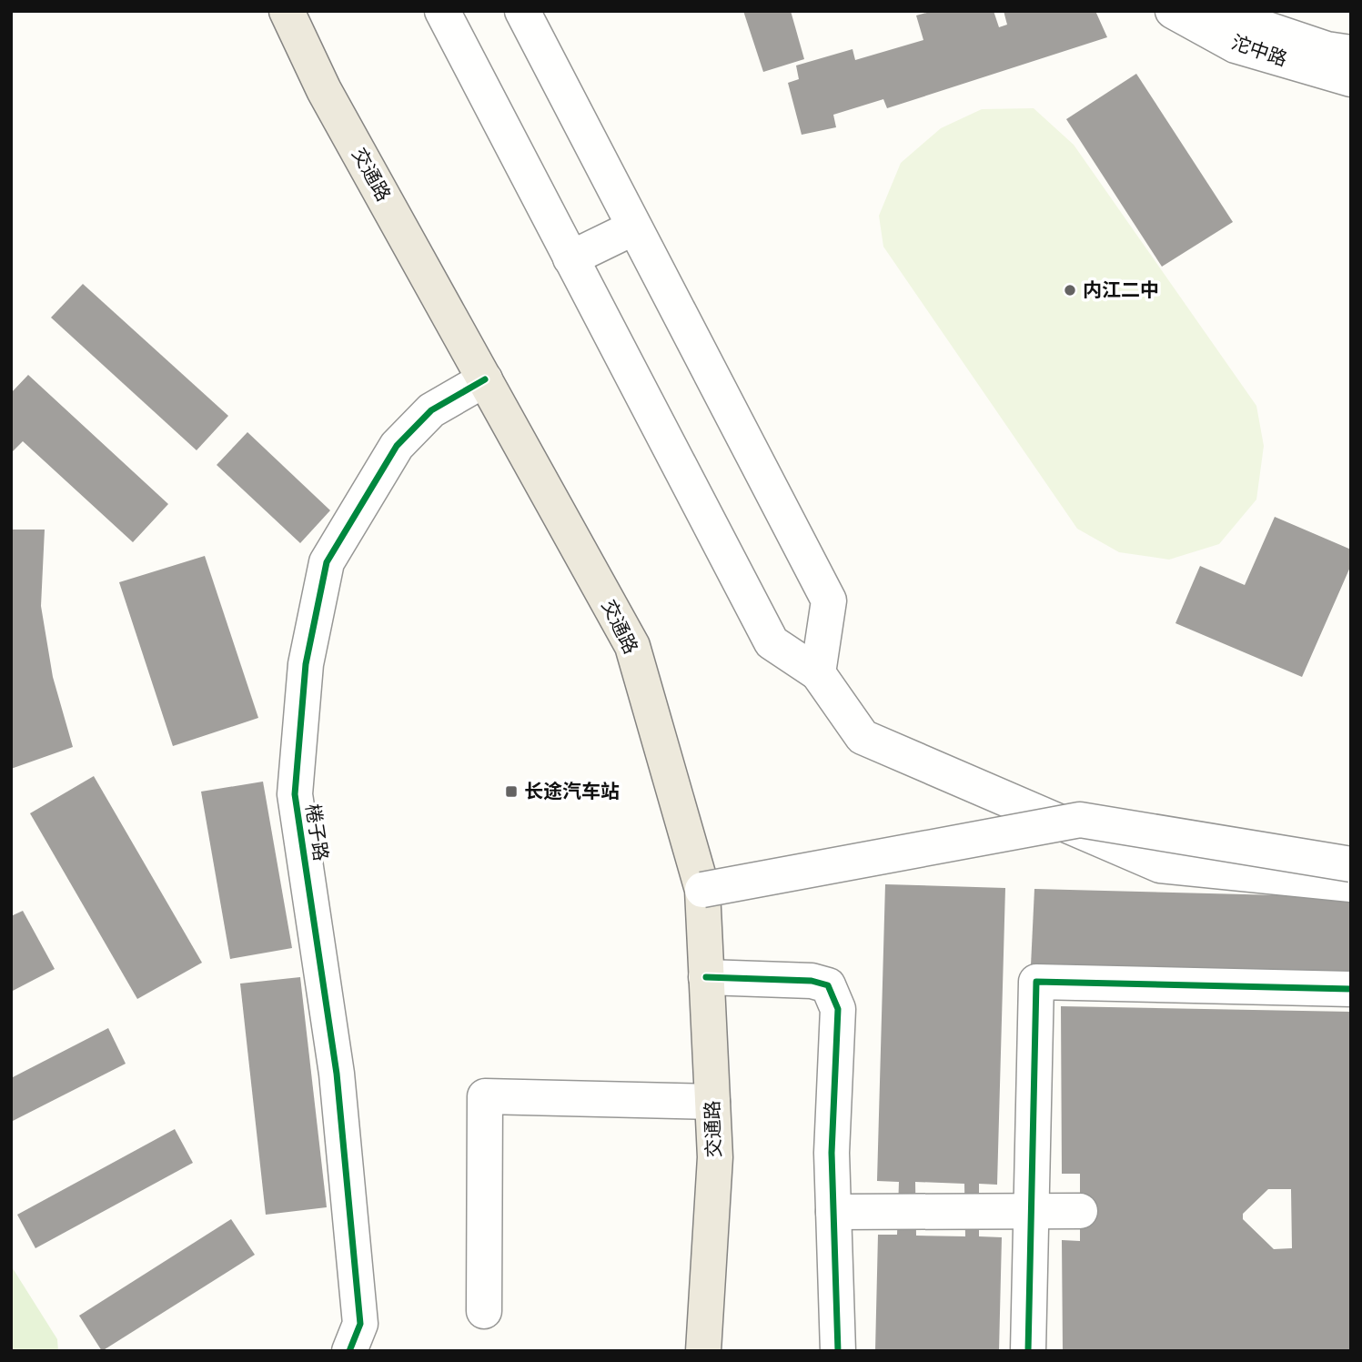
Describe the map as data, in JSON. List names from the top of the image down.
{
  "streets": {
    "main road": ["交通路"],
    "street": ["沱中路", "棬子路"]
  },
  "crossings": [
    ["交通路", "棬子路"]
  ],
  "places": {
    "other": ["内江二中"],
    "transit": ["长途汽车站"]
  }
}
